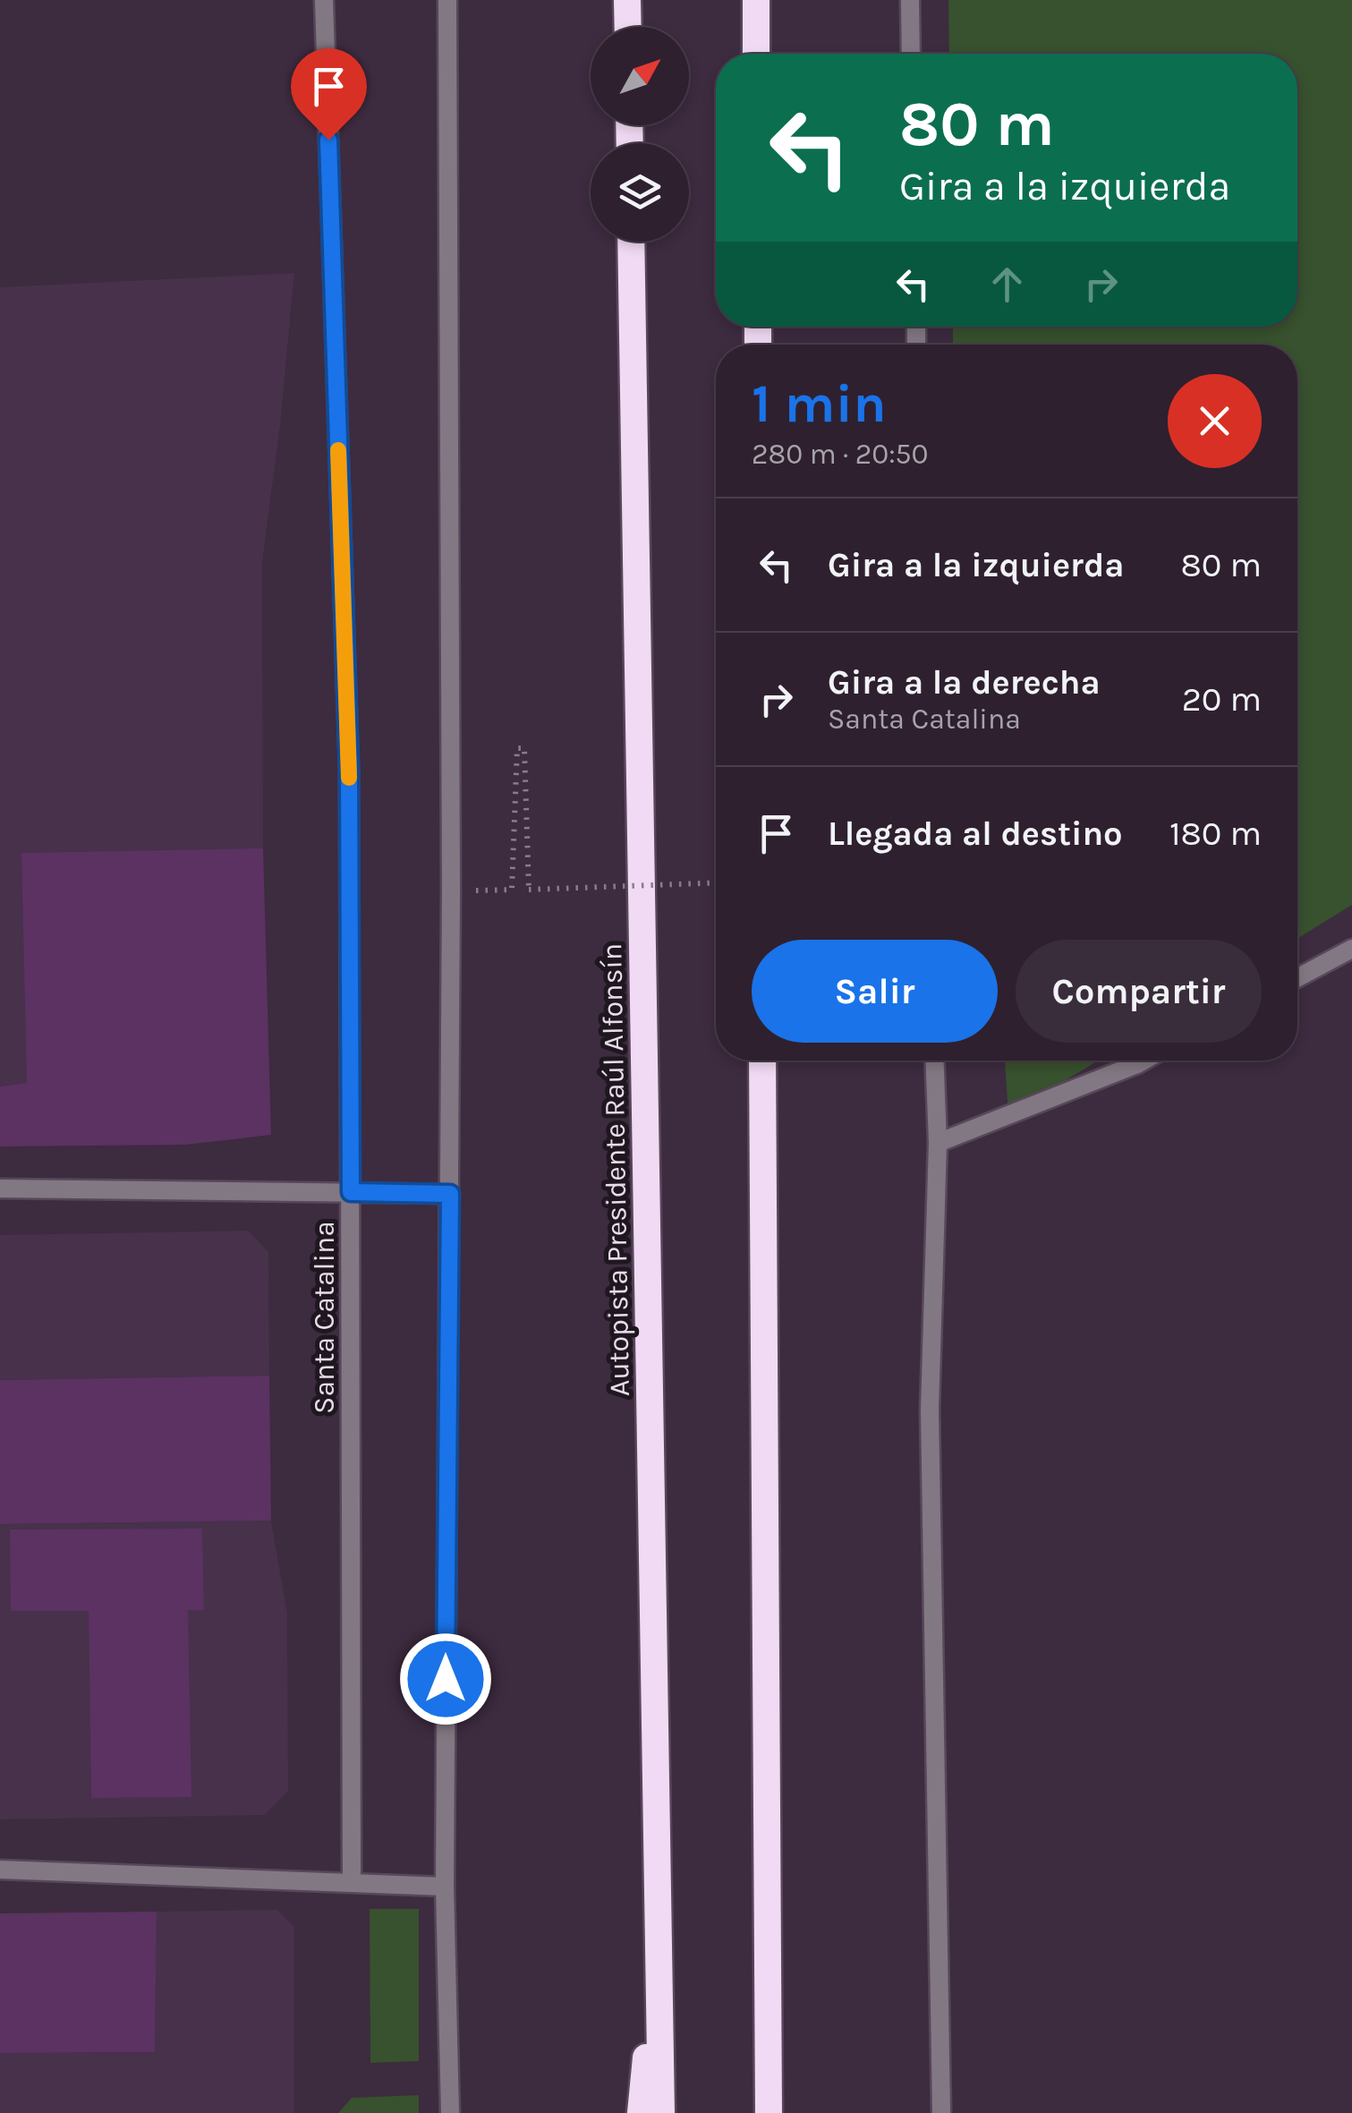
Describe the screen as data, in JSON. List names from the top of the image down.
{
  "streets": {
    "highway": ["Autopista Presidente Raúl Alfonsín"],
    "street": ["Santa Catalina"]
  },
  "north": "top right",
  "page": {
    "turn": ["80 m", "Gira a la izquierda"],
    "heading": ["1 min", "280 m · 20:50"],
    "list": [
      {
        "name": "Gira a la izquierda",
        "value": "80 m"
      },
      {
        "name": "Gira a la derecha",
        "note": "Santa Catalina",
        "value": "20 m"
      },
      {
        "name": "Llegada al destino",
        "value": "180 m"
      }
    ],
    "buttons": ["Salir", "Compartir"]
  }
}
